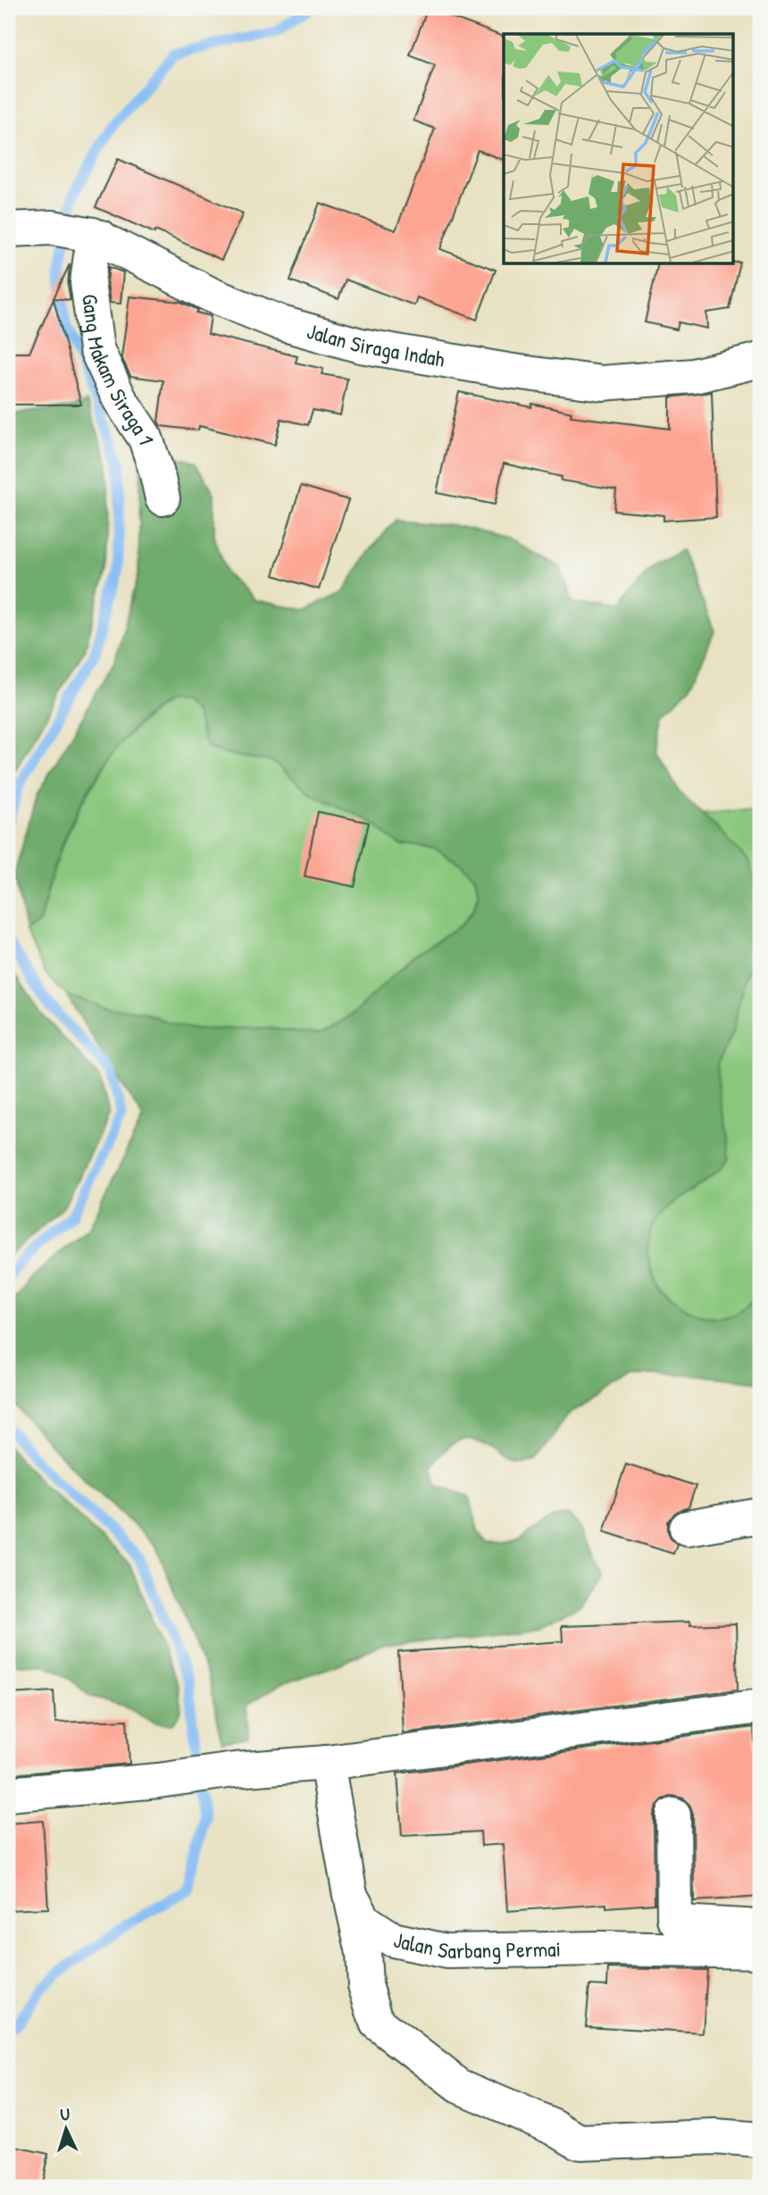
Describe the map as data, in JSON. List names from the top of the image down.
{
  "streets": {
    "street": ["Jalan Siraga Indah", "Gang Makam Siraga 1", "Jalan Sarbang Permai"]
  },
  "crossings": [
    ["Jalan Siraga Indah", "Gang Makam Siraga 1"]
  ],
  "north": "top"
}
